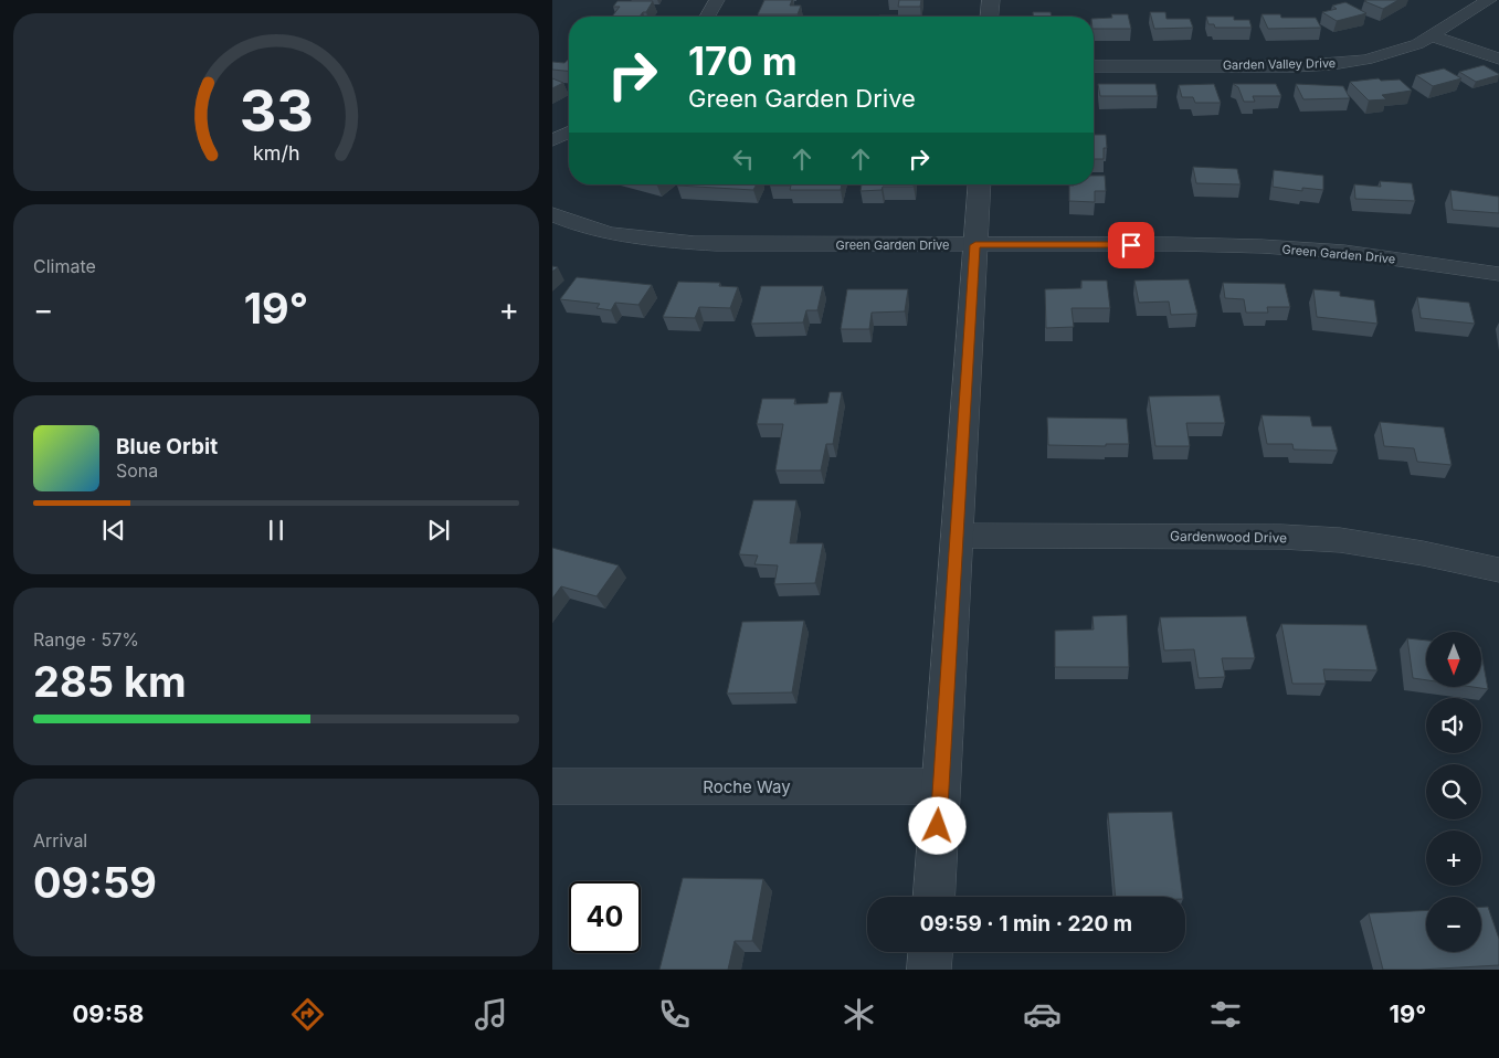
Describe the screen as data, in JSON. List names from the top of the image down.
{
  "streets": {
    "street": [
      "Garden Valley Drive",
      "Green Garden Drive",
      "Gardenwood Drive",
      "Roche Way"
    ]
  },
  "north": "bottom",
  "page": {
    "turn": ["170 m", "Green Garden Drive"],
    "tile": [
      "Climate",
      ["Range · 57%", "285 km"],
      ["Arrival", "09:59"]
    ],
    "heat": ["−", "19°", "+"],
    "song": ["Blue Orbit", "Sona"],
    "map_buttons": ["+", "−"],
    "limit": "40",
    "trip": "09:59 · 1 min · 220 m",
    "tabs": ["09:58", "19°"],
    "gauge": ["33", "km/h"]
  }
}
